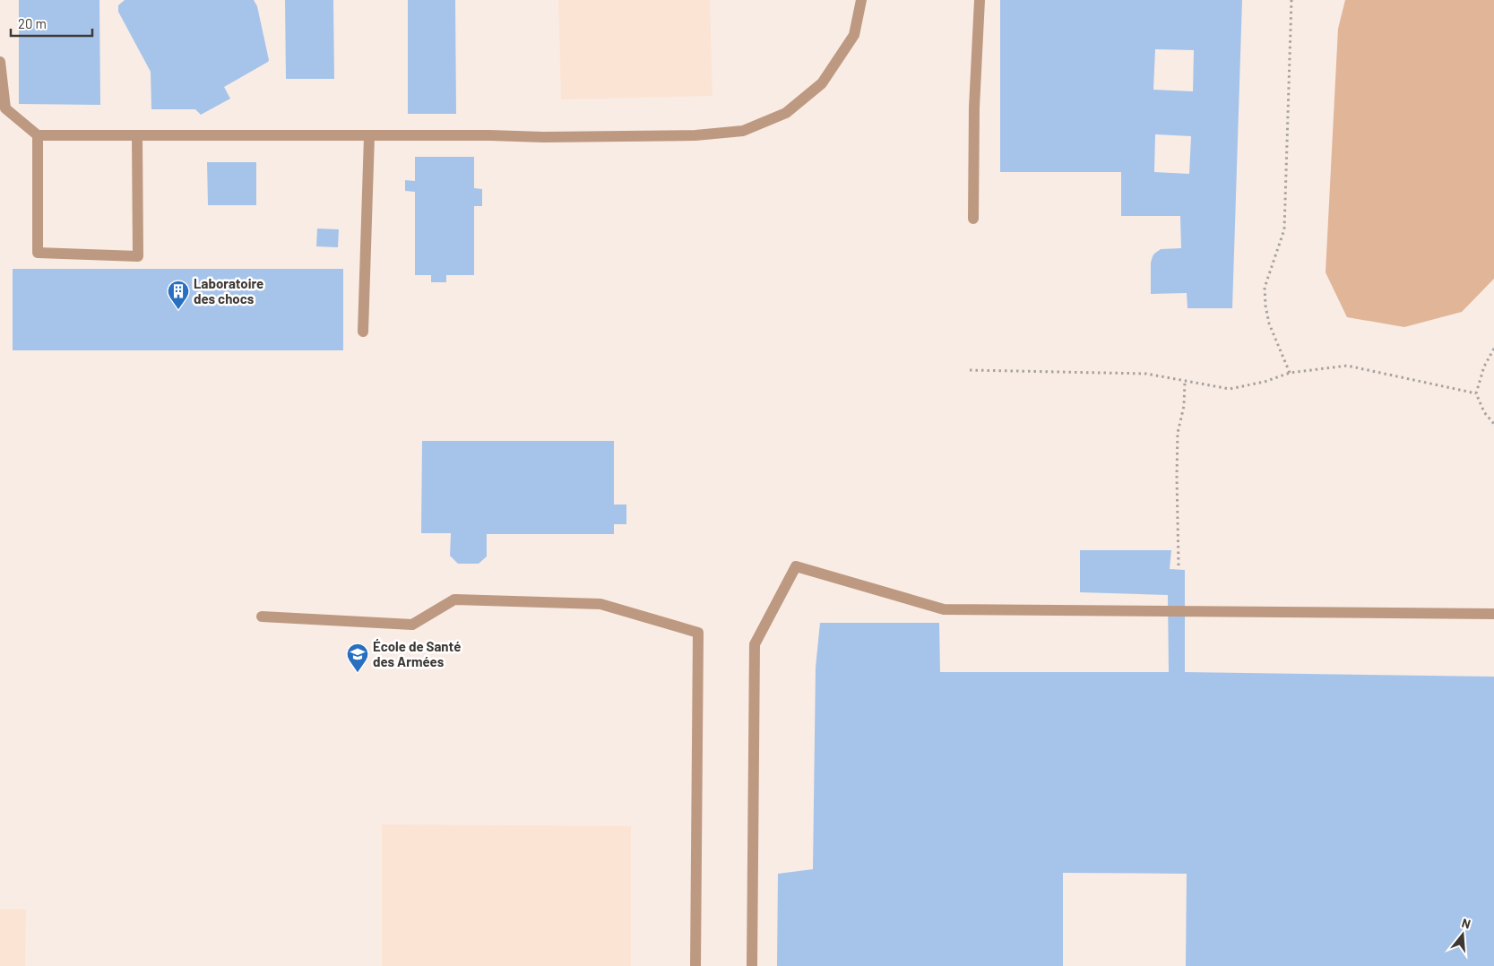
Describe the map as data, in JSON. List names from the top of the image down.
{
  "places": {
    "building": ["Laboratoire des chocs"],
    "school or university": ["École de Santé des Armées"]
  },
  "scale_bar": "20 m",
  "north": "top"
}
